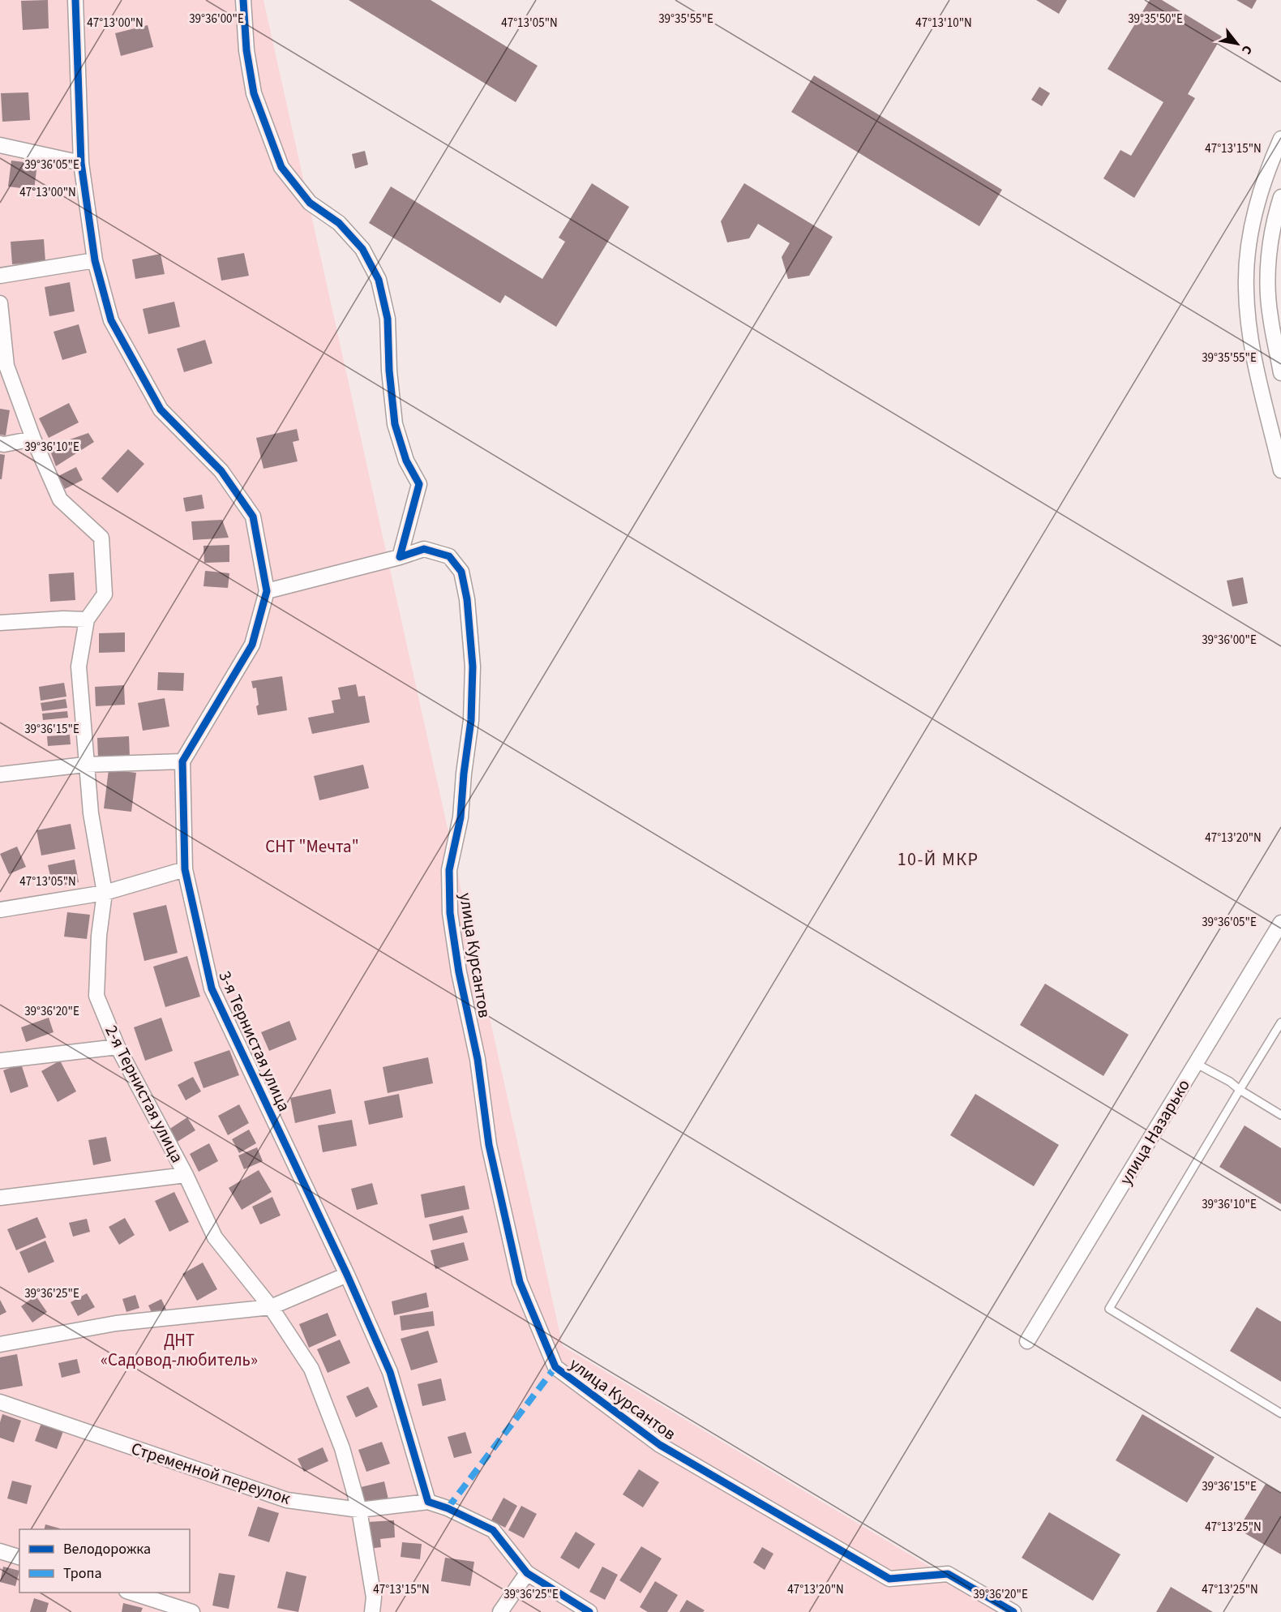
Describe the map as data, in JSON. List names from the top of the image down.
{
  "streets": {
    "street": [
      "улица Курсантов",
      "3-я Тернистая улица",
      "2-я Тернистая улица",
      "улица Назарько",
      "Стременной переулок"
    ]
  },
  "crossings": [
    ["3-я Тернистая улица", "Стременной переулок"],
    ["2-я Тернистая улица", "Стременной переулок"]
  ],
  "districts": ["10-Й МКР"],
  "parks": ["СНТ \"Мечта\"", "ДНТ «Садовод-любитель»"],
  "legend": ["Велодорожка", "Тропа"],
  "north": "bottom right",
  "coordinates": [
    "39°36'00\"E",
    "39°35'55\"E",
    "39°35'50\"E",
    "47°13'00\"N",
    "47°13'05\"N",
    "47°13'10\"N",
    "47°13'15\"N",
    "39°36'05\"E",
    "39°36'10\"E",
    "39°36'15\"E",
    "47°13'20\"N",
    "39°36'20\"E",
    "39°36'25\"E",
    "47°13'25\"N"
  ]
}
